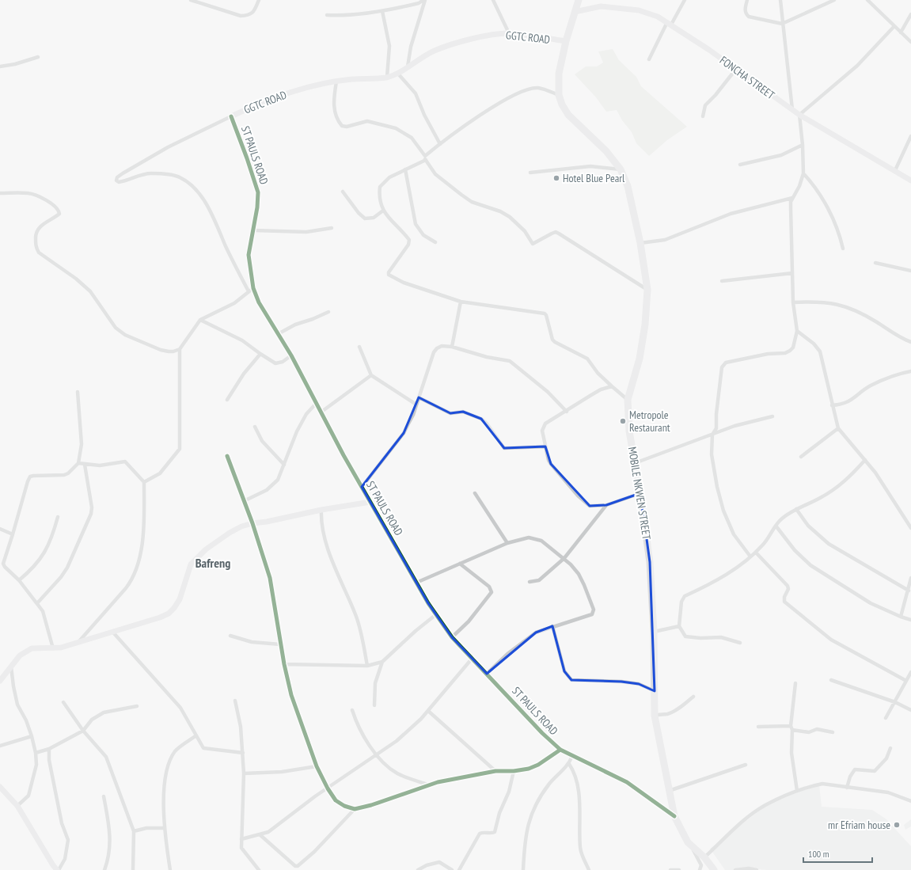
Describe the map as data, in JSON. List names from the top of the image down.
{
  "streets": {
    "highway": ["MOBILE NKWEN STREET"],
    "street": ["GGTC ROAD", "FONCHA STREET", "ST PAULS ROAD"]
  },
  "crossings": [
    ["GGTC ROAD", "ST PAULS ROAD"],
    ["GGTC ROAD", "MOBILE NKWEN STREET"],
    ["FONCHA STREET", "MOBILE NKWEN STREET"],
    ["ST PAULS ROAD", "MOBILE NKWEN STREET"]
  ],
  "districts": ["Bafreng"],
  "places": ["Hotel Blue Pearl", "Metropole Restaurant", "mr Efriam house"],
  "scale_bar": "100 m"
}
